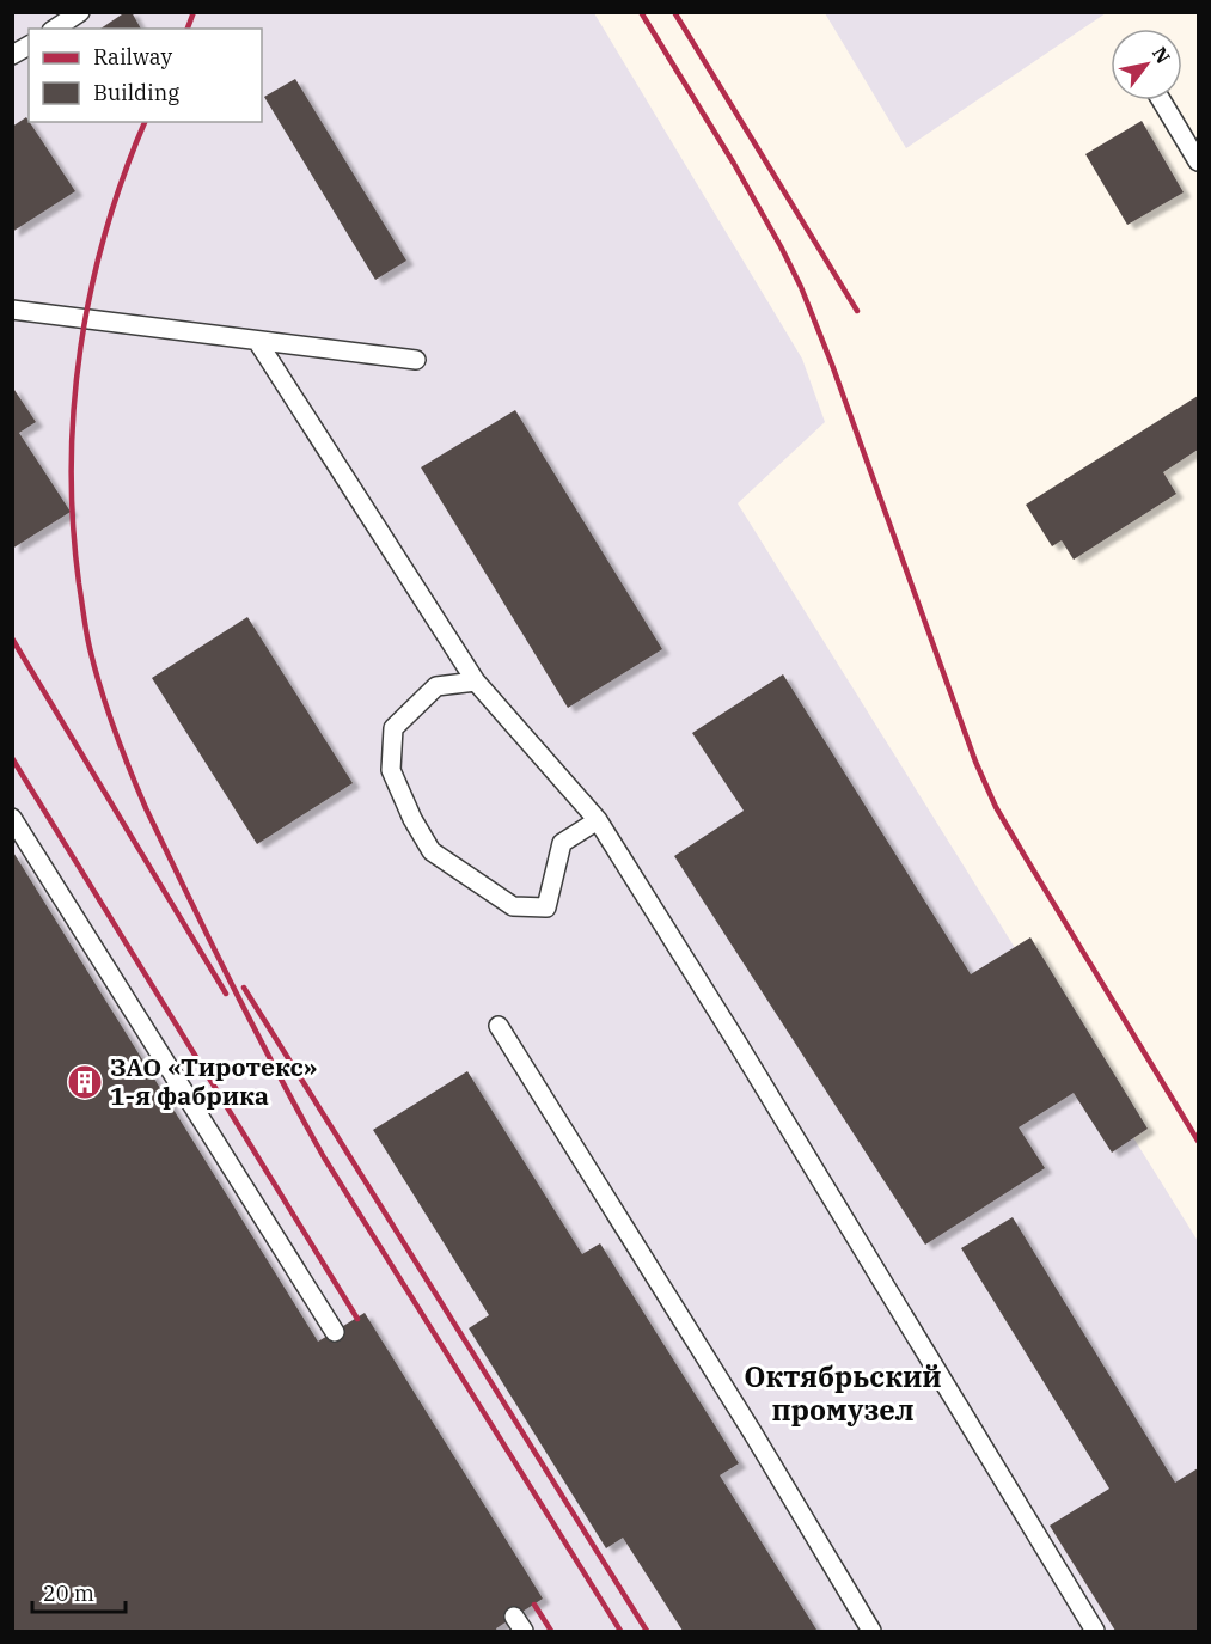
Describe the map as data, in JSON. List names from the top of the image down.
{
  "districts": ["Октябрьский промузел"],
  "places": {
    "building": ["ЗАО «Тиротекс» 1-я фабрика"]
  },
  "legend": ["Railway", "Building"],
  "scale_bar": "20 m",
  "north": "top right"
}
